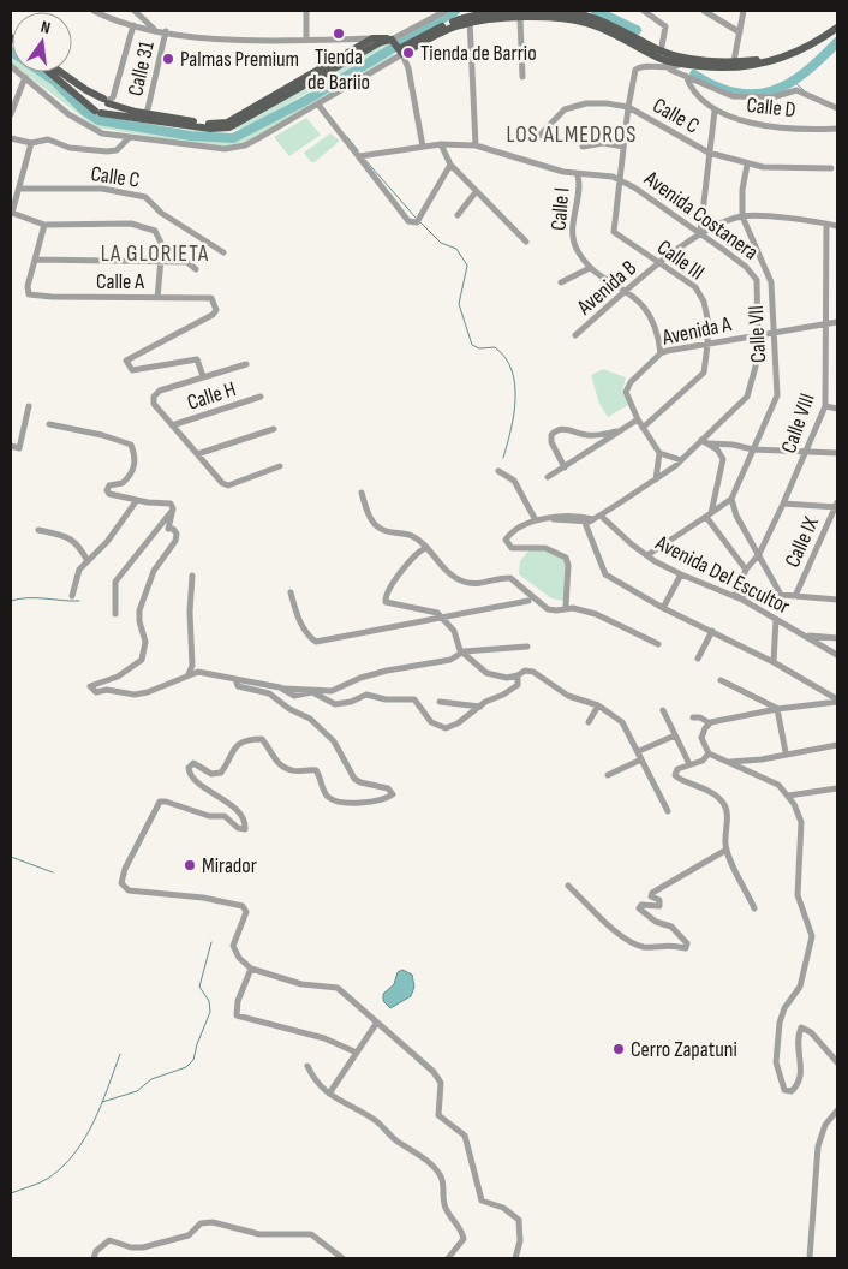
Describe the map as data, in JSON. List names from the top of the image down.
{
  "streets": {
    "street": [
      "Calle 31",
      "Calle D",
      "Calle C",
      "Calle I",
      "Avenida Costanera",
      "Calle III",
      "Calle A",
      "Avenida B",
      "Avenida A",
      "Calle VII",
      "Calle H",
      "Calle VIII",
      "Calle IX",
      "Avenida Del Escultor"
    ]
  },
  "crossings": [
    ["Calle C", "Avenida Costanera"],
    ["Calle C", "Calle VII"],
    ["Calle I", "Avenida B"],
    ["Calle I", "Avenida A"],
    ["Avenida Costanera", "Calle III"],
    ["Avenida Costanera", "Avenida B"],
    ["Avenida Costanera", "Avenida A"],
    ["Avenida Costanera", "Avenida Del Escultor"],
    ["Calle III", "Avenida B"],
    ["Calle III", "Avenida A"],
    ["Avenida B", "Calle VII"],
    ["Avenida B", "Calle VIII"],
    ["Avenida A", "Calle VII"],
    ["Avenida A", "Calle VIII"],
    ["Calle VIII", "Avenida Del Escultor"]
  ],
  "districts": ["LOS ALMEDROS", "LA GLORIETA"],
  "places": [
    "Tienda de Bariio",
    "Tienda de Barrio",
    "Palmas Premium",
    "Mirador",
    "Cerro Zapatuni"
  ],
  "north": "top"
}
